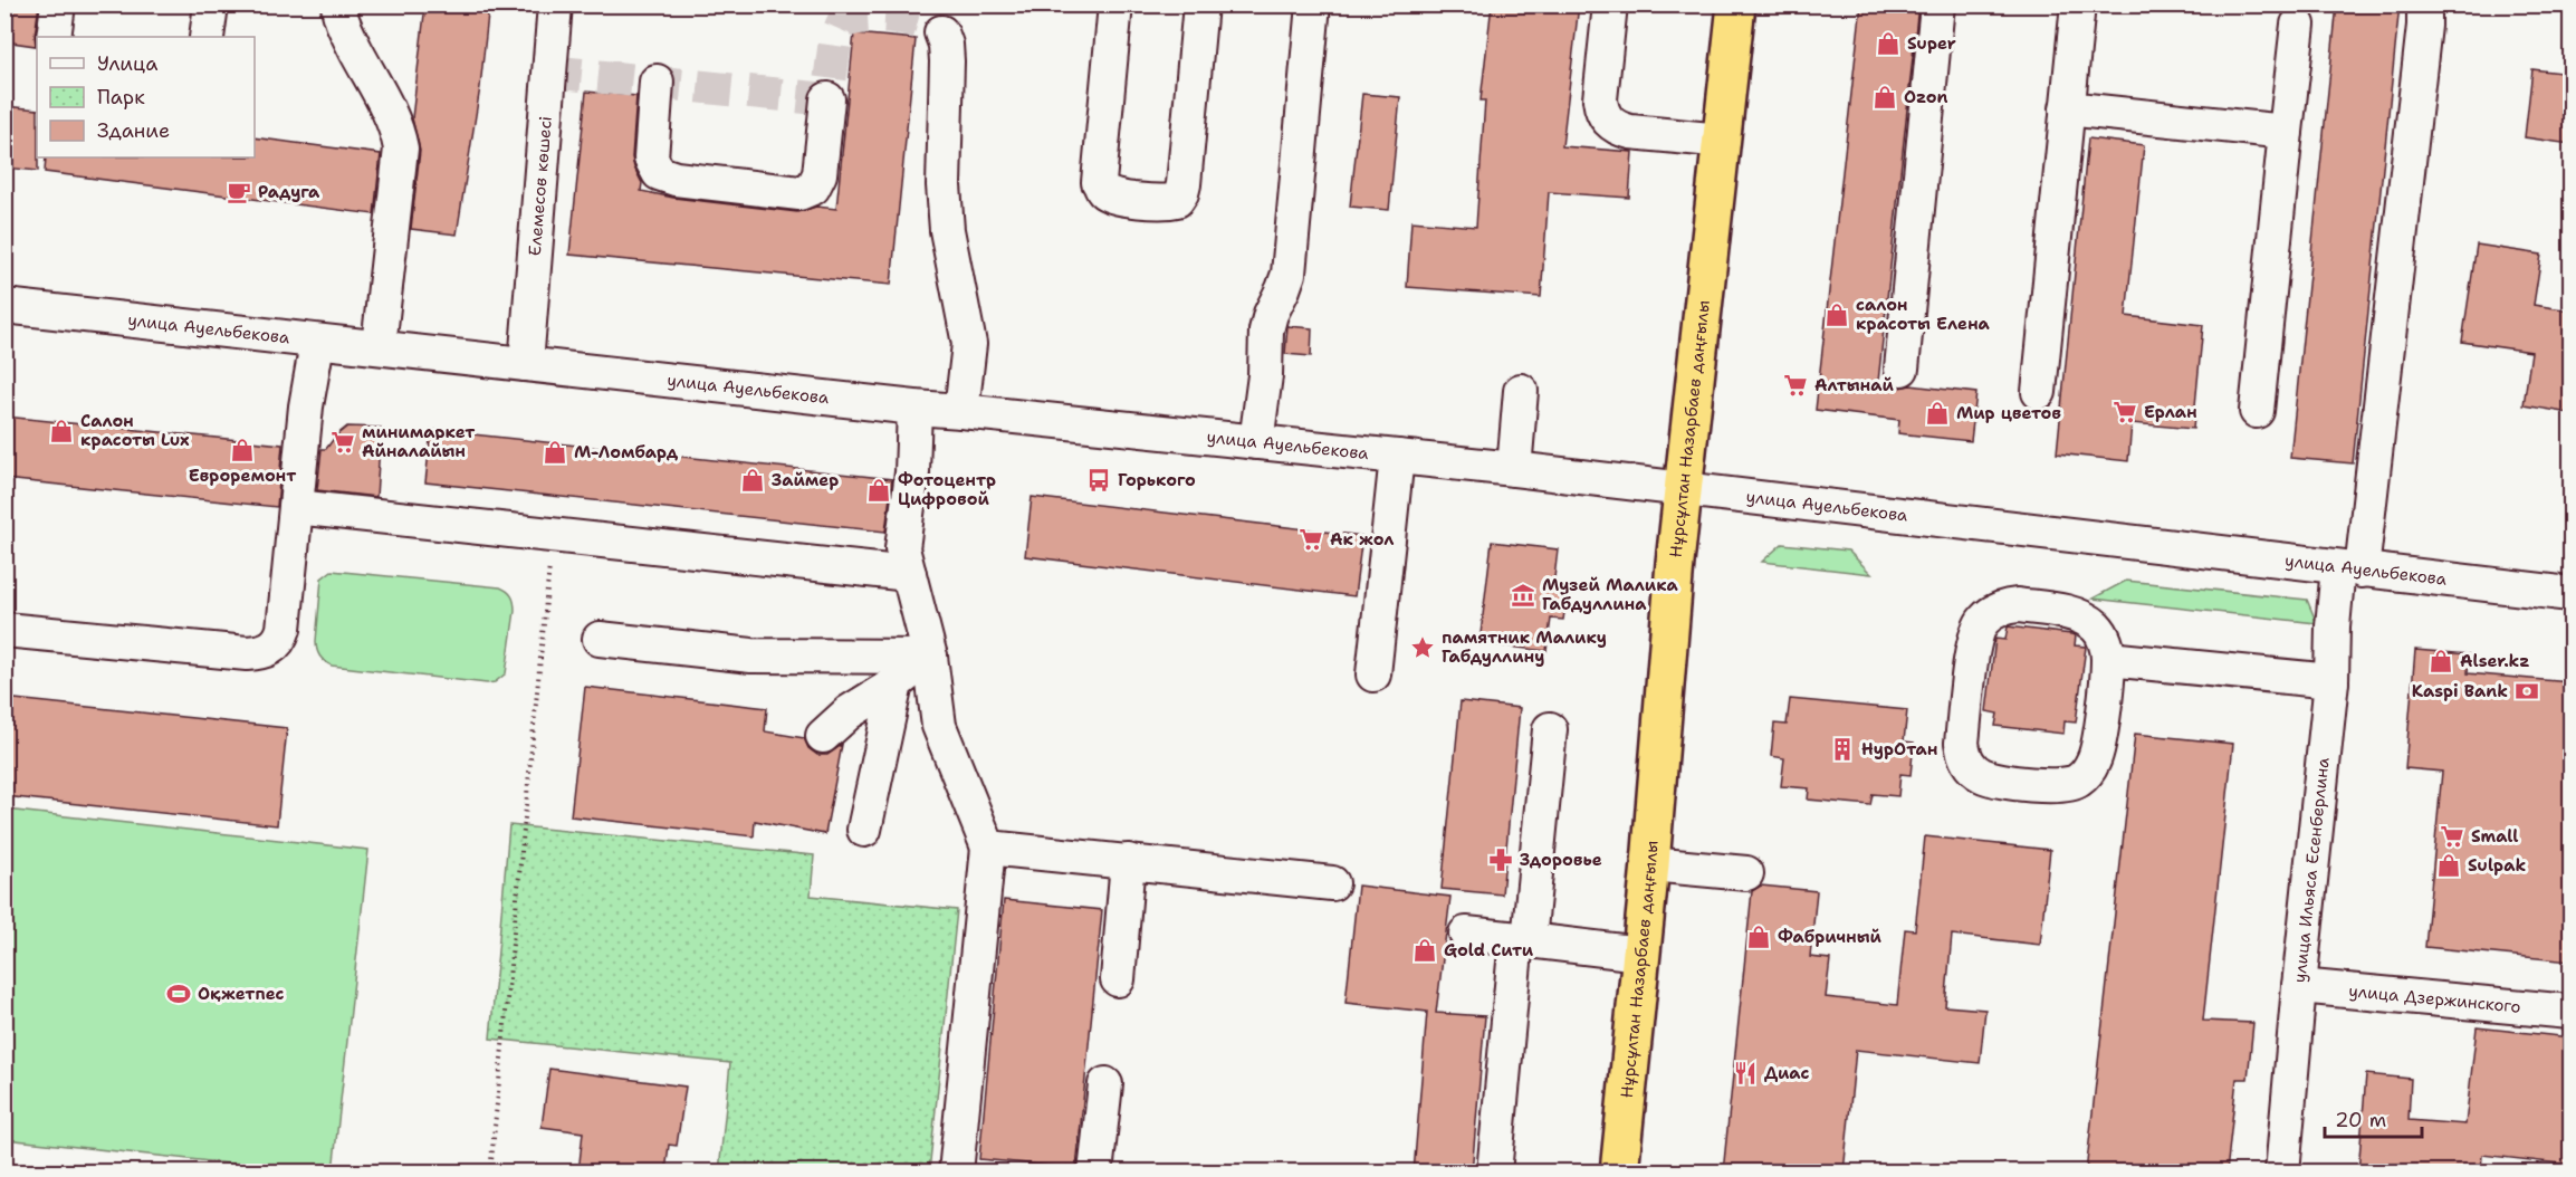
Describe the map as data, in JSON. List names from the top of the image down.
{
  "streets": {
    "highway": ["Нұрсұлтан Назарбаев даңғылы"],
    "street": [
      "Елемесов көшесі",
      "улица Ауельбекова",
      "улица Ильяса Есенберлина",
      "улица Дзержинского"
    ]
  },
  "crossings": [
    ["Елемесов көшесі", "улица Ауельбекова"],
    ["улица Ауельбекова", "Нұрсұлтан Назарбаев даңғылы"],
    ["улица Ауельбекова", "улица Ильяса Есенберлина"],
    ["улица Ильяса Есенберлина", "улица Дзержинского"]
  ],
  "places": {
    "shop": [
      "Super",
      "Ozon",
      "салон красоты Елена",
      "Мир цветов",
      "Салон красоты Lux",
      "Евроремонт",
      "М-Ломбард",
      "Займер",
      "Фотоцентр Цифровой",
      "Alser.kz",
      "Sulpak",
      "Фабричный",
      "Gold Сити"
    ],
    "cafe": ["Радуга"],
    "supermarket": [
      "Алтынай",
      "Ерлан",
      "минимаркет Айналайын",
      "Ак жол",
      "Small"
    ],
    "bus stop": ["Горького"],
    "museum": ["Музей Малика Габдуллина"],
    "place": ["памятник Малику Габдуллину"],
    "bank": ["Kaspi Bank"],
    "building": ["НурОтан"],
    "pharmacy": ["Здоровье"],
    "sports": ["Оқжетпес"],
    "restaurant": ["Диас"]
  },
  "legend": ["Улица", "Парк", "Здание"],
  "scale_bar": "20 m"
}
